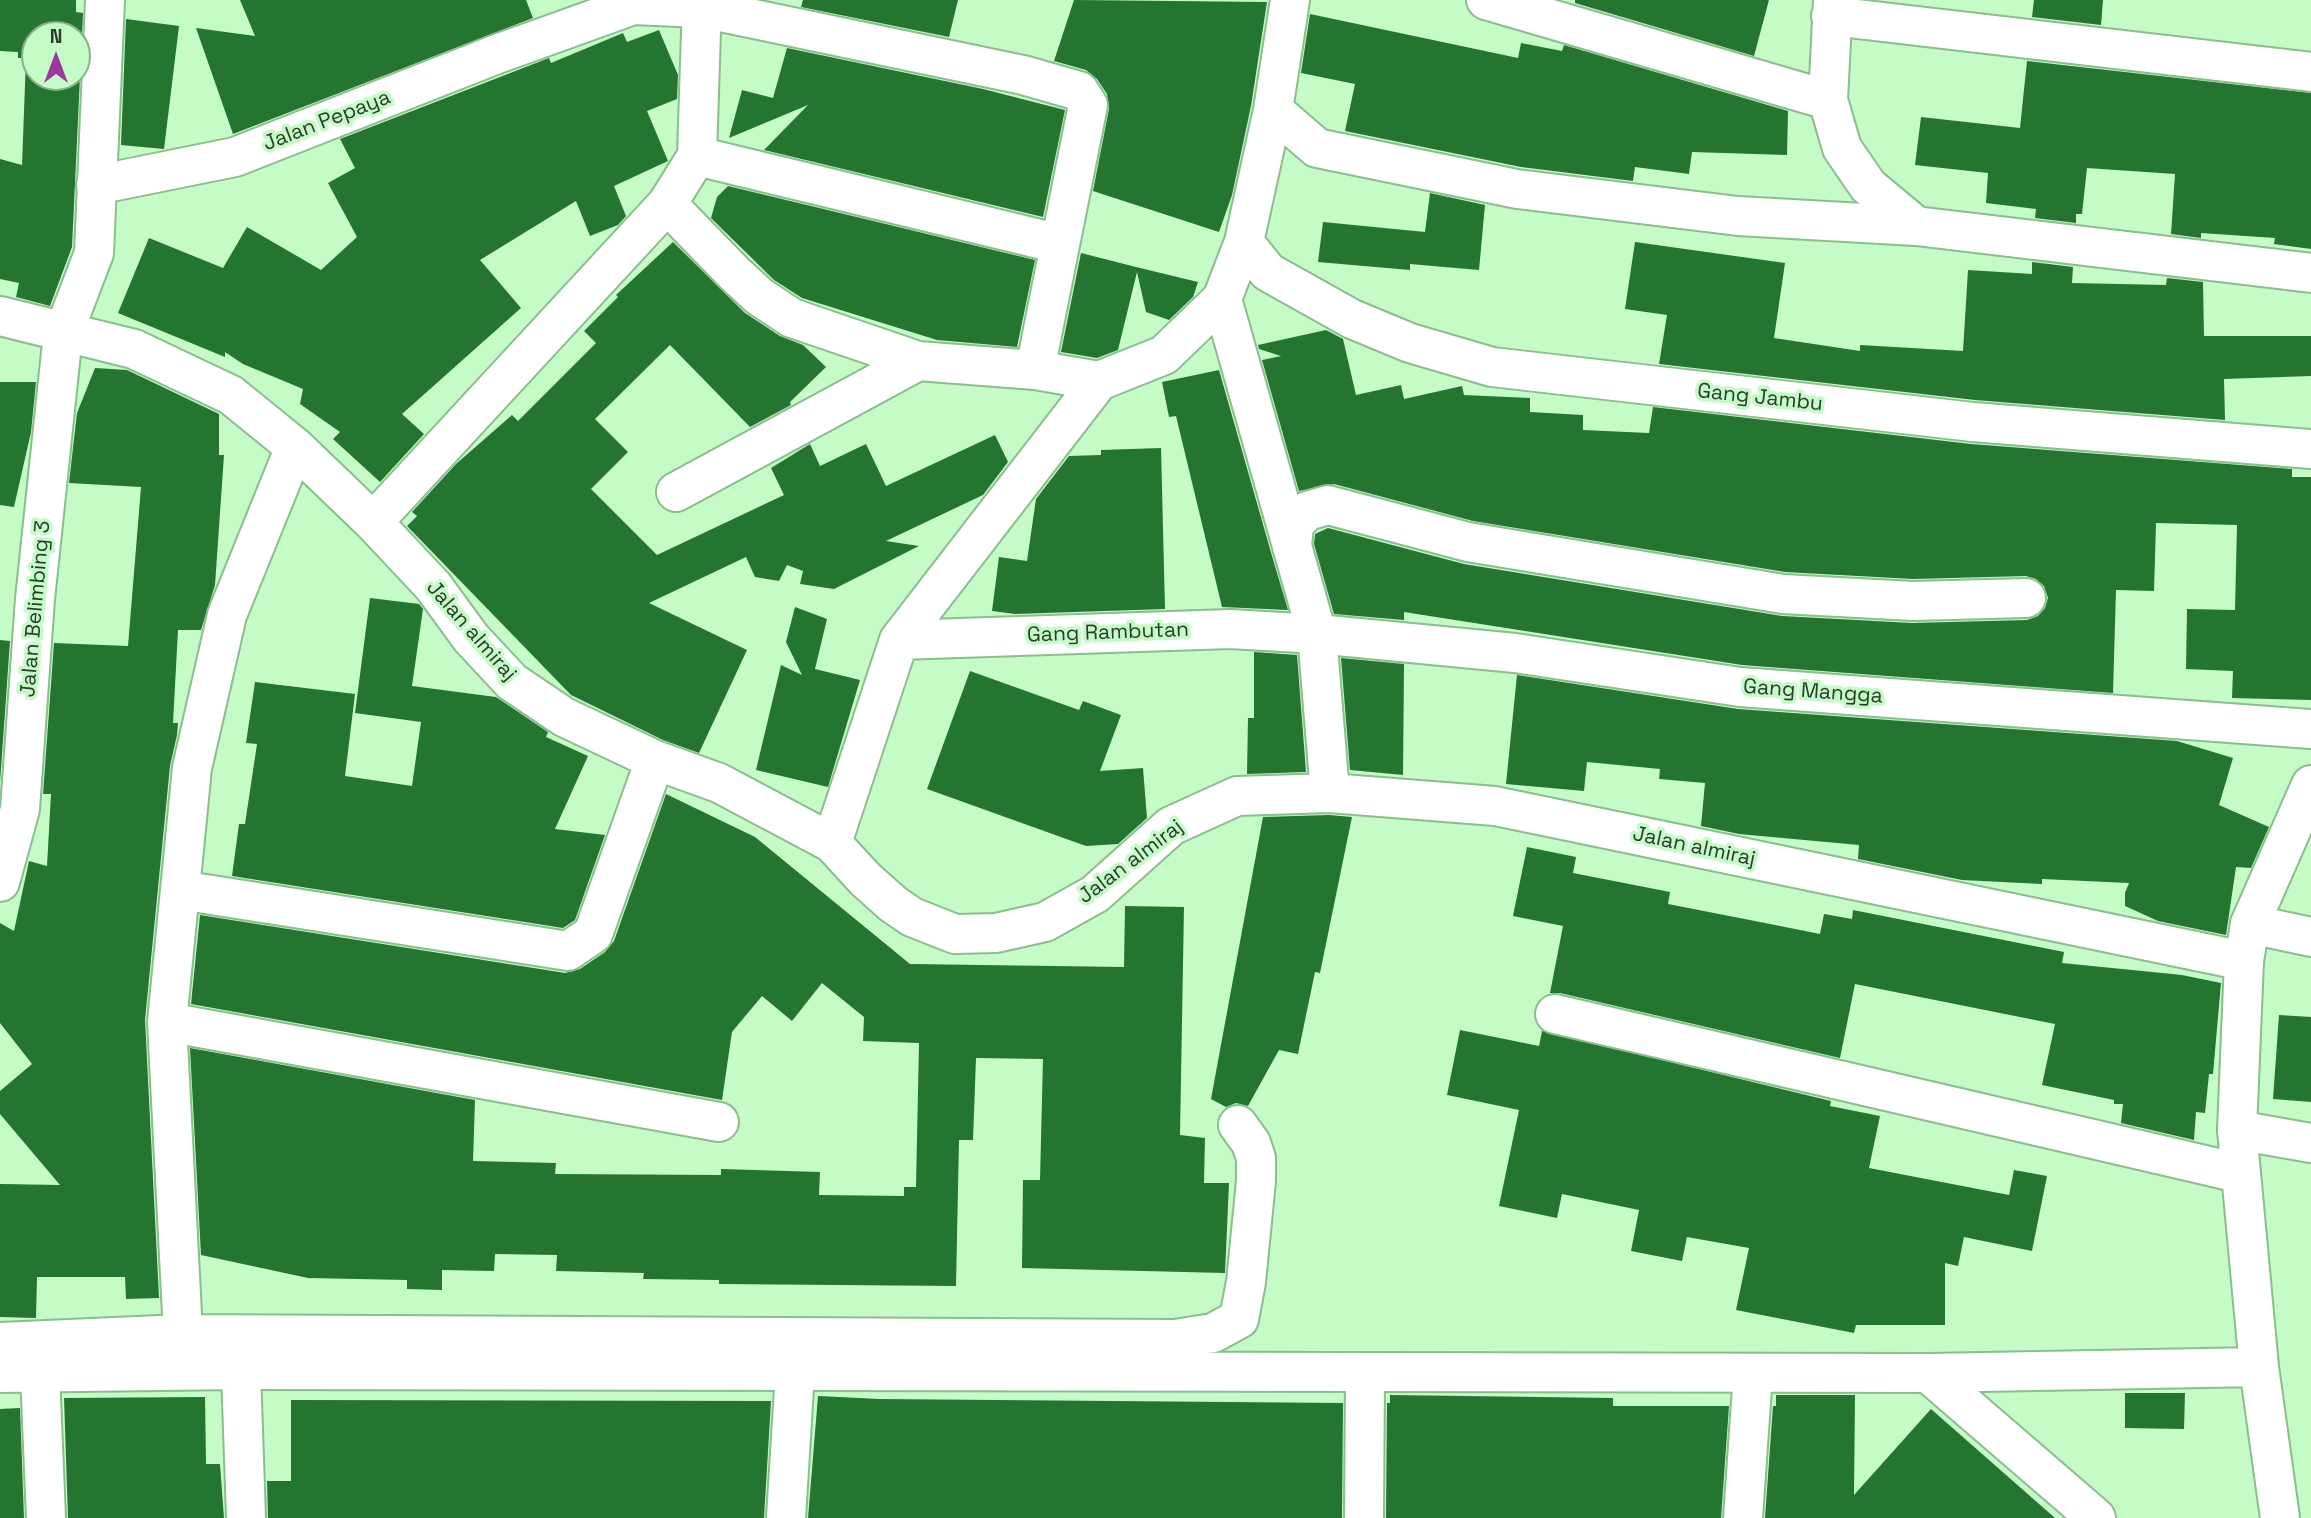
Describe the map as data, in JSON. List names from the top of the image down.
{
  "streets": {
    "street": [
      "Jalan Pepaya",
      "Gang Jambu",
      "Jalan Belimbing 3",
      "Jalan almiraj",
      "Gang Rambutan",
      "Gang Mangga"
    ]
  },
  "crossings": [
    ["Jalan Belimbing 3", "Jalan almiraj"],
    ["Gang Rambutan", "Gang Mangga"]
  ],
  "north": "top"
}
